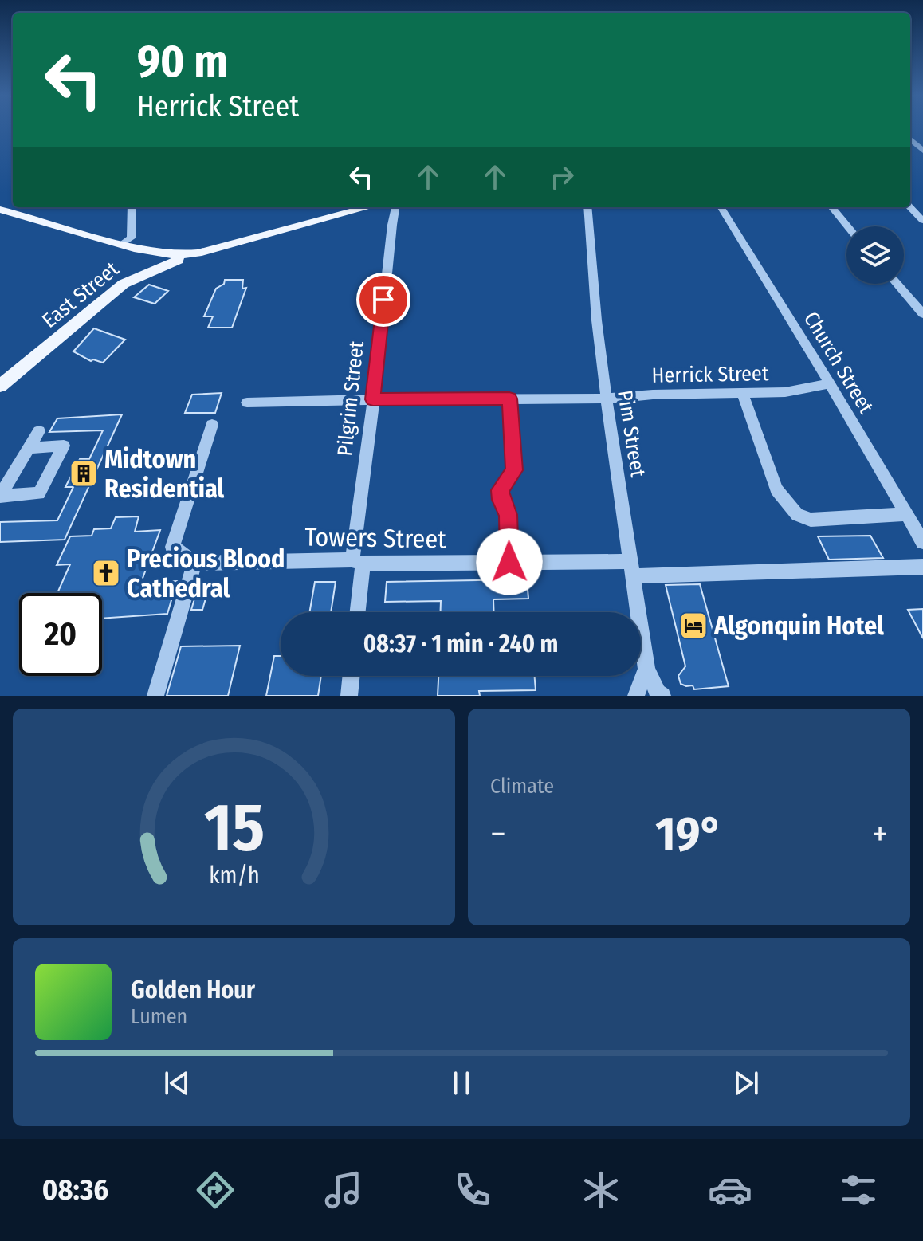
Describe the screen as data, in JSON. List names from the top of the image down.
{
  "streets": {
    "main road": ["East Street"],
    "street": [
      "Church Street",
      "Herrick Street",
      "Pilgrim Street",
      "Pim Street",
      "Towers Street"
    ]
  },
  "crossings": [
    ["Church Street", "Herrick Street"],
    ["Herrick Street", "Pilgrim Street"],
    ["Herrick Street", "Pim Street"],
    ["Pilgrim Street", "Towers Street"],
    ["Pim Street", "Towers Street"]
  ],
  "places": {
    "building": ["Midtown Residential"],
    "church": ["Precious Blood Cathedral"],
    "hotel": ["Algonquin Hotel"]
  },
  "page": {
    "turn": ["90 m", "Herrick Street"],
    "limit": "20",
    "trip": "08:37 · 1 min · 240 m",
    "tile": "Climate",
    "heat": ["−", "19°", "+"],
    "song": ["Golden Hour", "Lumen"],
    "tabs": "08:36",
    "gauge": ["15", "km/h"]
  }
}
